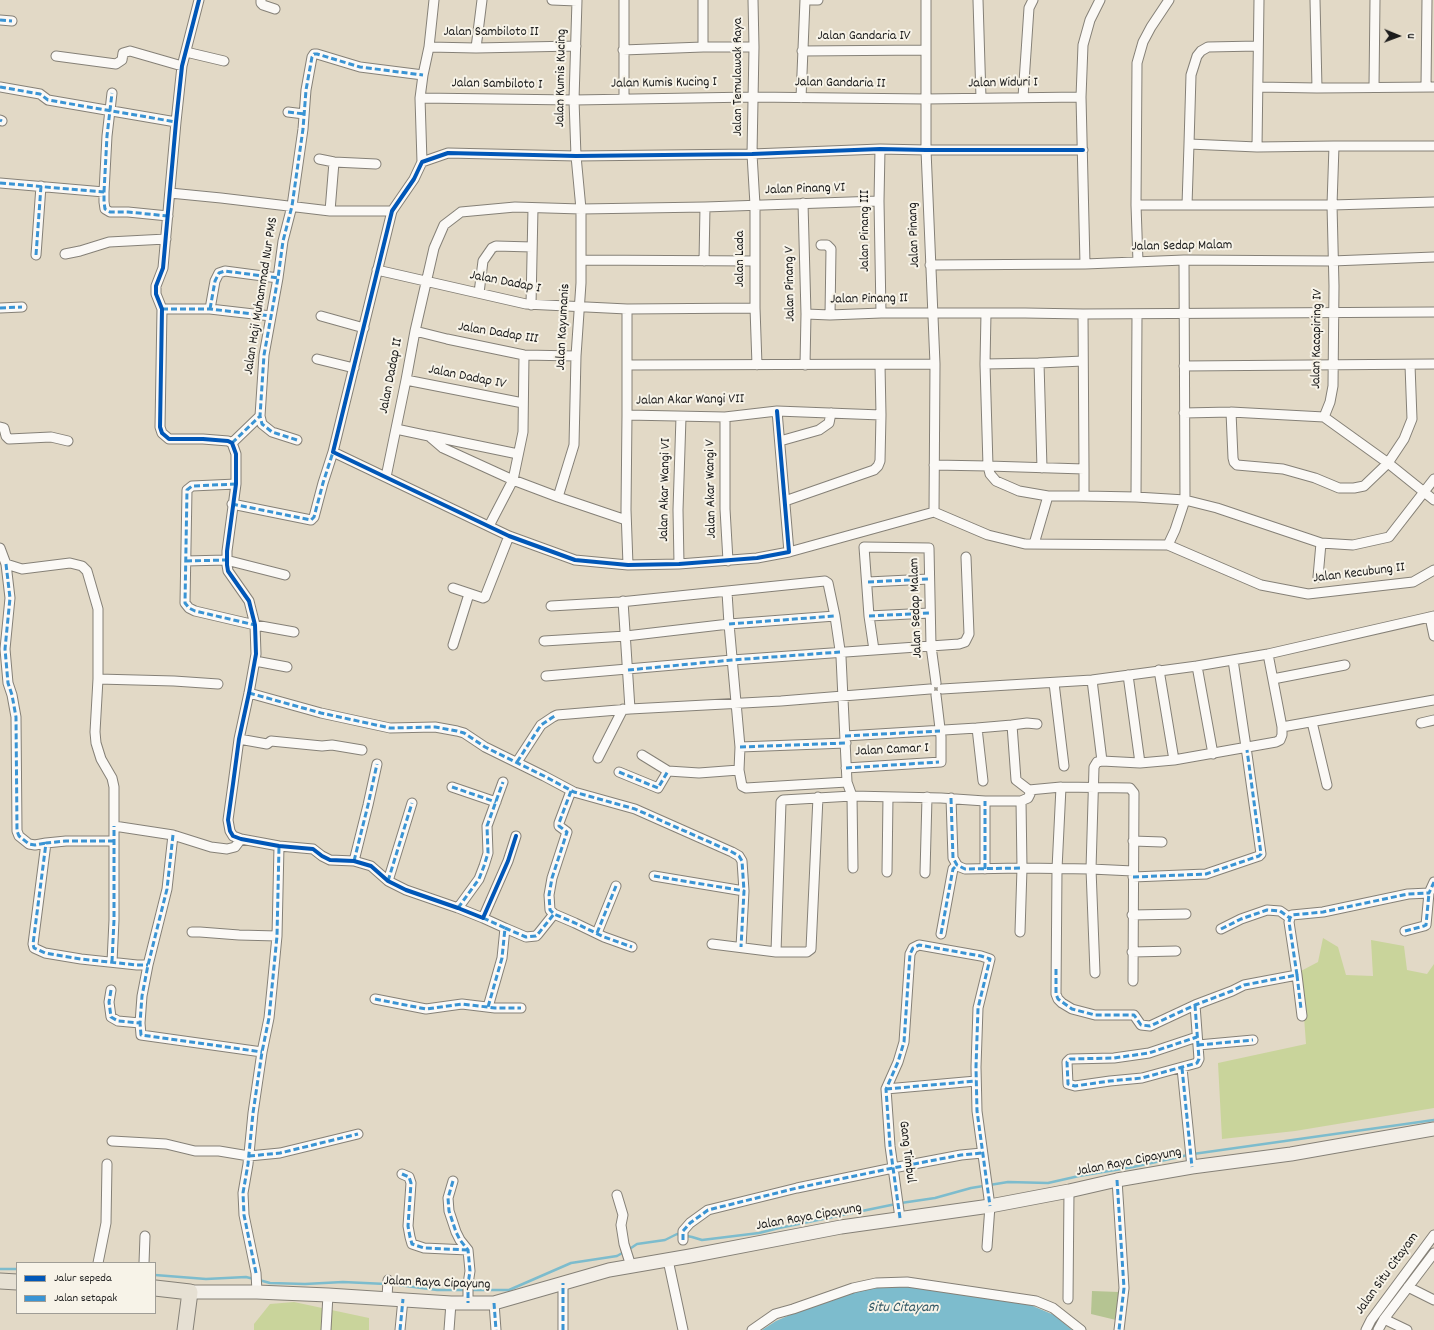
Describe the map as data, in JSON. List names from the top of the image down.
{
  "streets": {
    "main road": ["Jalan Raya Cipayung"],
    "street": [
      "Jalan Sambiloto II",
      "Jalan Gandaria IV",
      "Jalan Temulawak Raya",
      "Jalan Kumis Kucing",
      "Jalan Kumis Kucing I",
      "Jalan Gandaria II",
      "Jalan Widuri I",
      "Jalan Sambiloto I",
      "Jalan Pinang VI",
      "Jalan Pinang III",
      "Jalan Pinang",
      "Jalan Sedap Malam",
      "Jalan Lada",
      "Jalan Dadap I",
      "Jalan Pinang V",
      "Jalan Haji Muhammad Nur PMS",
      "Jalan Pinang II",
      "Jalan Kayumanis",
      "Jalan Dadap III",
      "Jalan Kacapiring IV",
      "Jalan Dadap II",
      "Jalan Dadap IV",
      "Jalan Akar Wangi VII",
      "Jalan Akar Wangi V",
      "Jalan Akar Wangi VI",
      "Jalan Kecubung II",
      "Jalan Camar I",
      "Gang Timbul",
      "Jalan Situ Citayam"
    ]
  },
  "crossings": [
    ["Jalan Sambiloto II", "Jalan Kumis Kucing"],
    ["Jalan Gandaria IV", "Jalan Pinang"],
    ["Jalan Temulawak Raya", "Jalan Kumis Kucing I"],
    ["Jalan Temulawak Raya", "Jalan Gandaria II"],
    ["Jalan Temulawak Raya", "Jalan Lada"],
    ["Jalan Kumis Kucing", "Jalan Kumis Kucing I"],
    ["Jalan Kumis Kucing", "Jalan Sambiloto I"],
    ["Jalan Kumis Kucing", "Jalan Kayumanis"],
    ["Jalan Kumis Kucing I", "Jalan Gandaria II"],
    ["Jalan Kumis Kucing I", "Jalan Sambiloto I"],
    ["Jalan Gandaria II", "Jalan Widuri I"],
    ["Jalan Gandaria II", "Jalan Pinang"],
    ["Jalan Widuri I", "Jalan Pinang"],
    ["Jalan Pinang VI", "Jalan Pinang III"],
    ["Jalan Pinang VI", "Jalan Lada"],
    ["Jalan Pinang VI", "Jalan Pinang V"],
    ["Jalan Pinang VI", "Jalan Kayumanis"],
    ["Jalan Pinang VI", "Jalan Dadap II"],
    ["Jalan Pinang III", "Jalan Pinang II"],
    ["Jalan Pinang", "Jalan Sedap Malam"],
    ["Jalan Pinang", "Jalan Pinang II"],
    ["Jalan Sedap Malam", "Jalan Kacapiring IV"],
    ["Jalan Sedap Malam", "Jalan Camar I"],
    ["Jalan Lada", "Jalan Dadap I"],
    ["Jalan Dadap I", "Jalan Kayumanis"],
    ["Jalan Dadap I", "Jalan Dadap II"],
    ["Jalan Dadap I", "Jalan Akar Wangi VII"],
    ["Jalan Pinang V", "Jalan Pinang II"],
    ["Jalan Pinang II", "Jalan Kacapiring IV"],
    ["Jalan Kayumanis", "Jalan Dadap III"],
    ["Jalan Kayumanis", "Jalan Dadap II"],
    ["Jalan Dadap III", "Jalan Dadap II"],
    ["Jalan Dadap II", "Jalan Dadap IV"],
    ["Jalan Akar Wangi VII", "Jalan Akar Wangi V"],
    ["Jalan Akar Wangi VII", "Jalan Akar Wangi VI"],
    ["Gang Timbul", "Jalan Raya Cipayung"]
  ],
  "water": ["Situ Citayam"],
  "legend": ["Jalur sepeda", "Jalan setapak"],
  "north": "right"
}
